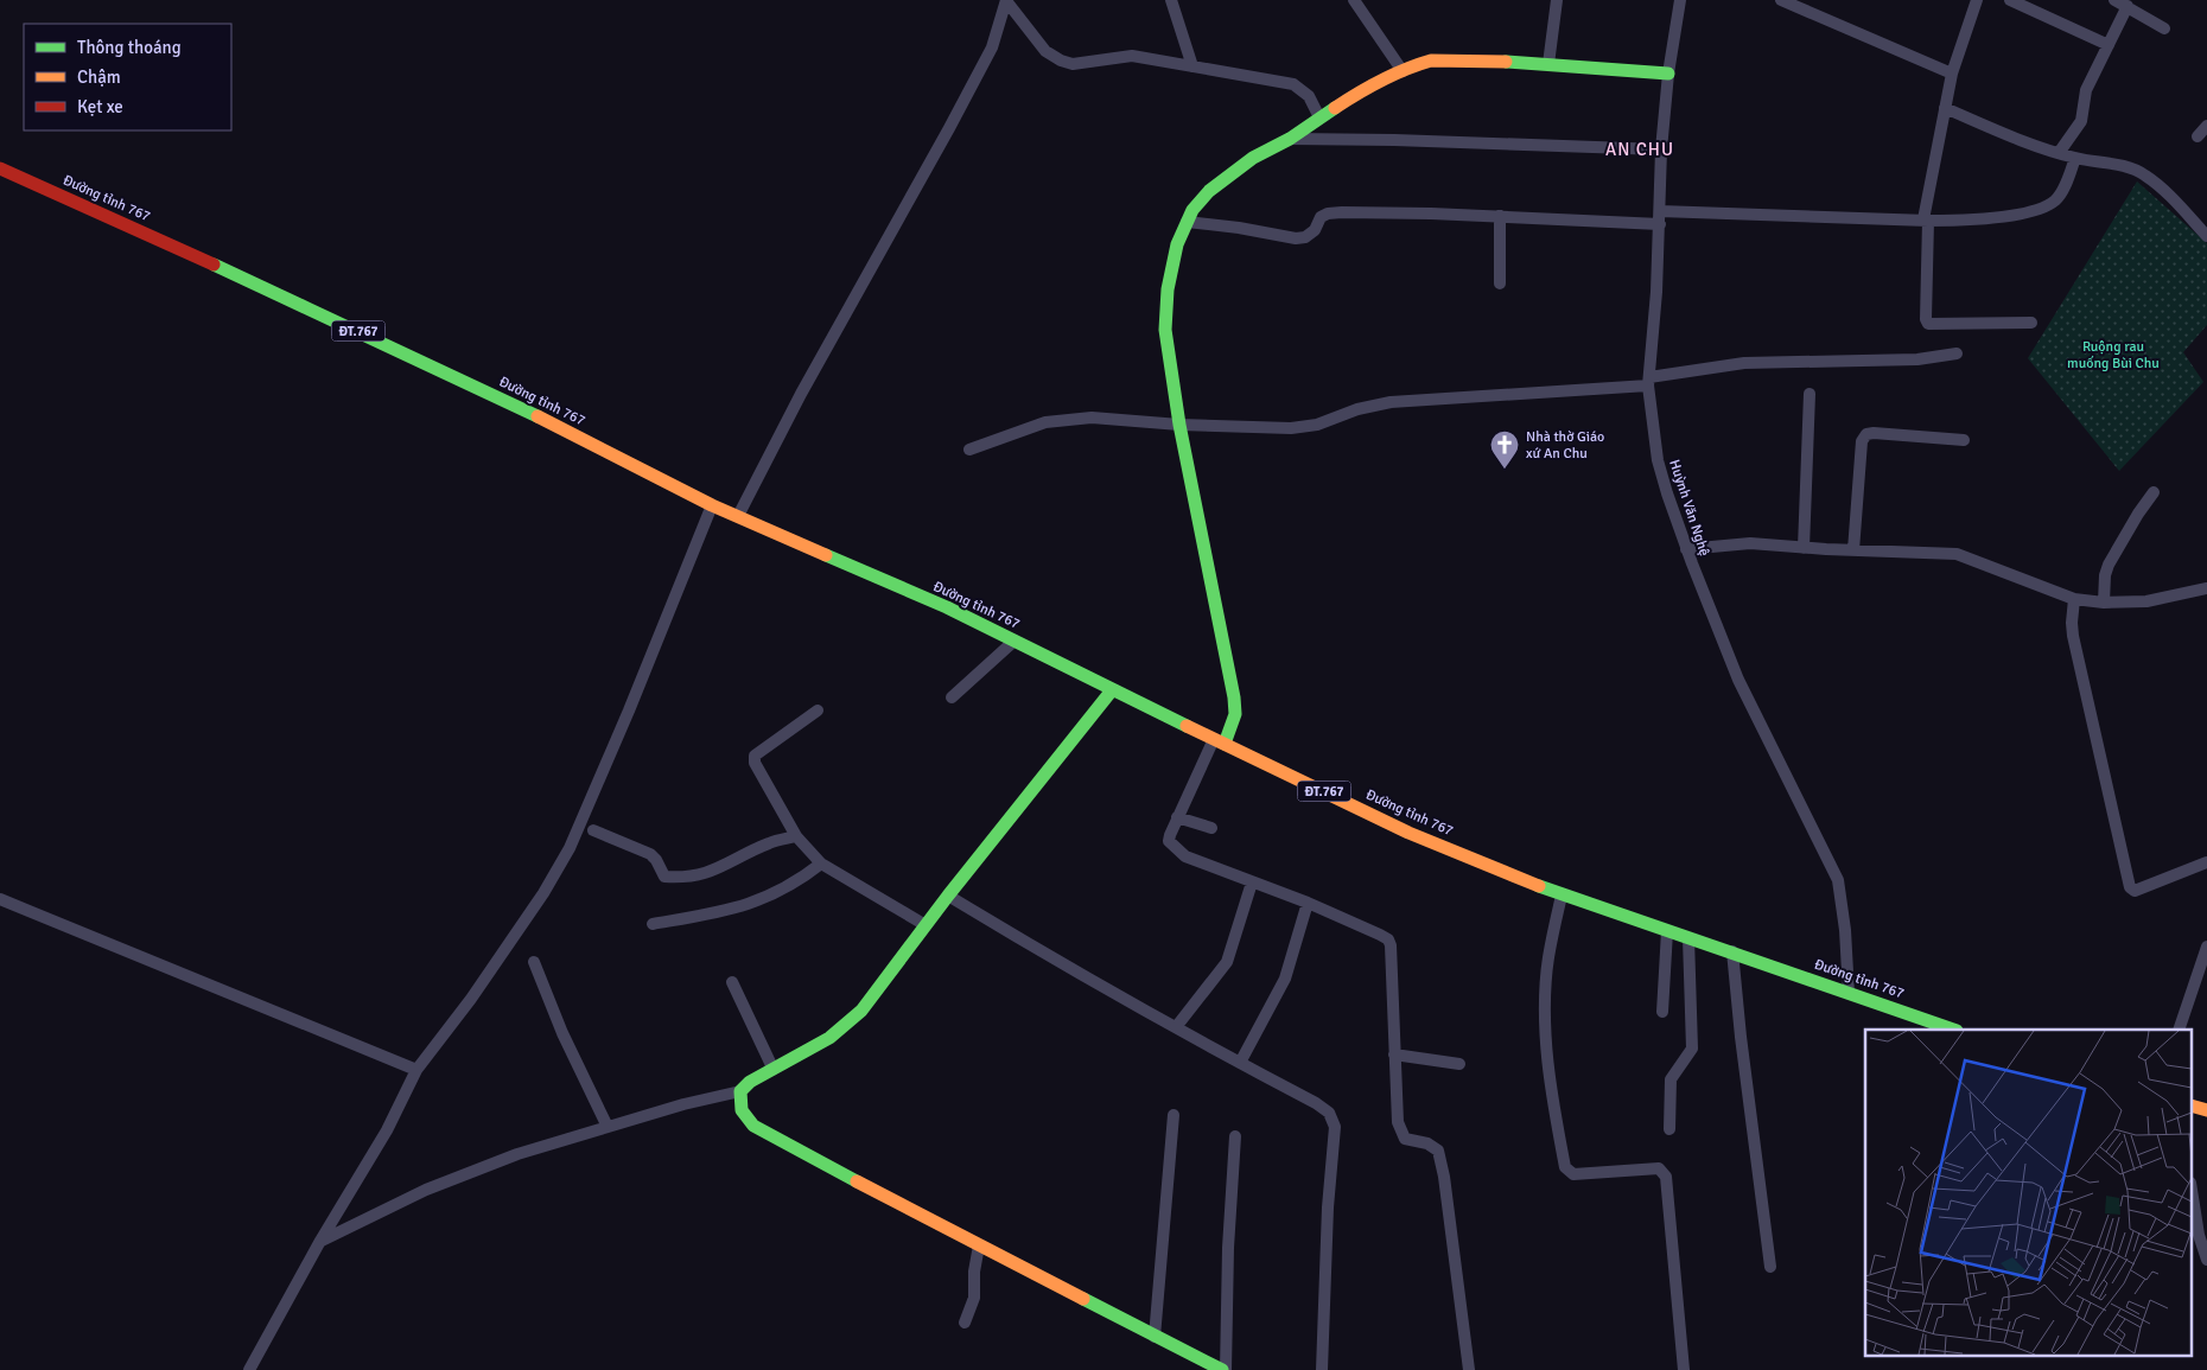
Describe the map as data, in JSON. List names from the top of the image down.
{
  "streets": {
    "street": ["Đường tỉnh 767", "ĐT.767", "Huỳnh Văn Nghệ"]
  },
  "crossings": [
    ["Đường tỉnh 767", "Huỳnh Văn Nghệ"]
  ],
  "districts": ["AN CHU"],
  "parks": ["Ruộng rau muống Bùi Chu"],
  "places": {
    "church": ["Nhà thờ Giáo xứ An Chu"]
  },
  "legend": ["Thông thoáng", "Chậm", "Kẹt xe"]
}
